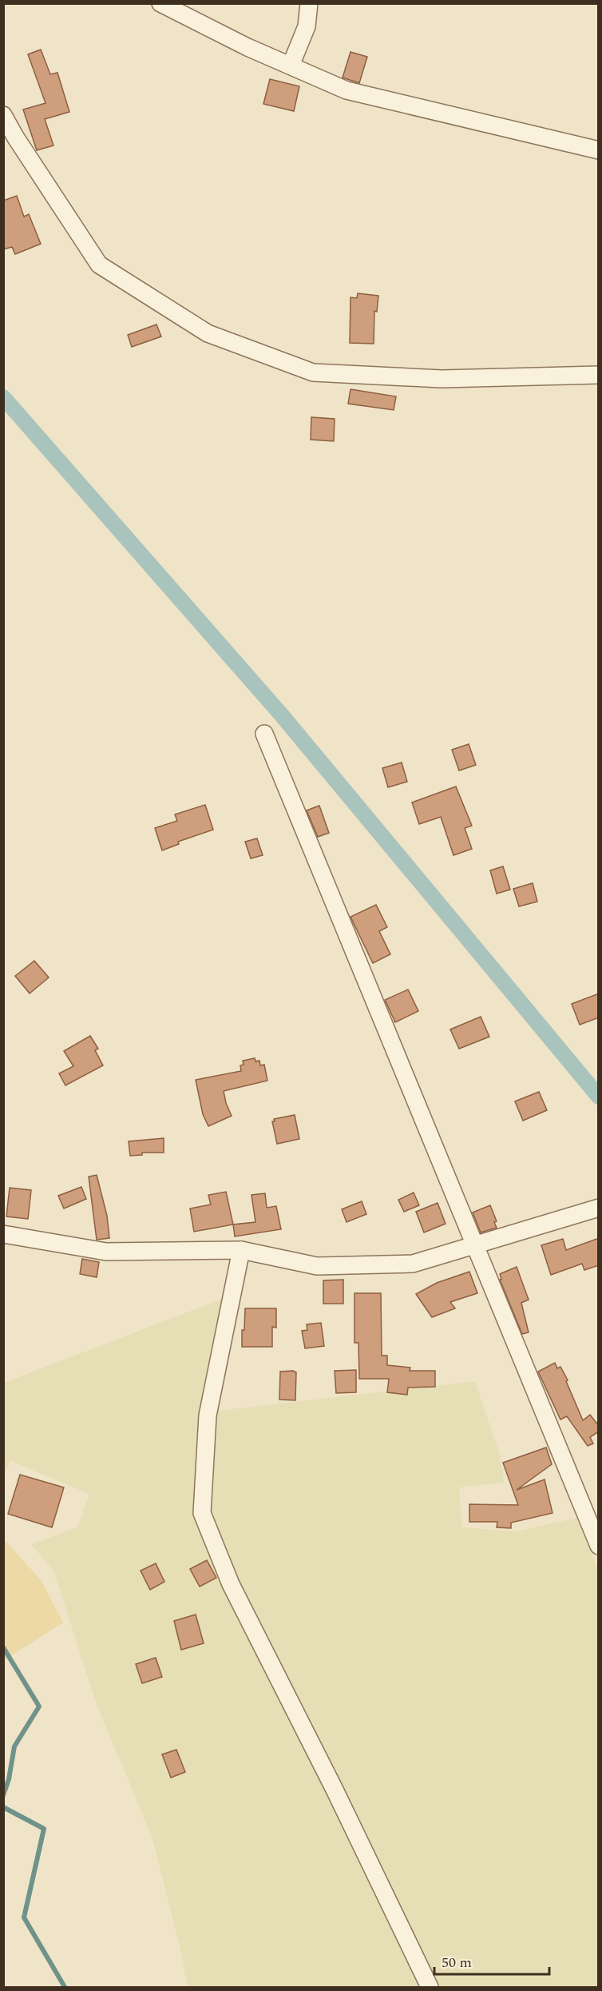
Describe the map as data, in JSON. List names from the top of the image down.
{
  "scale_bar": "50 m"
}
